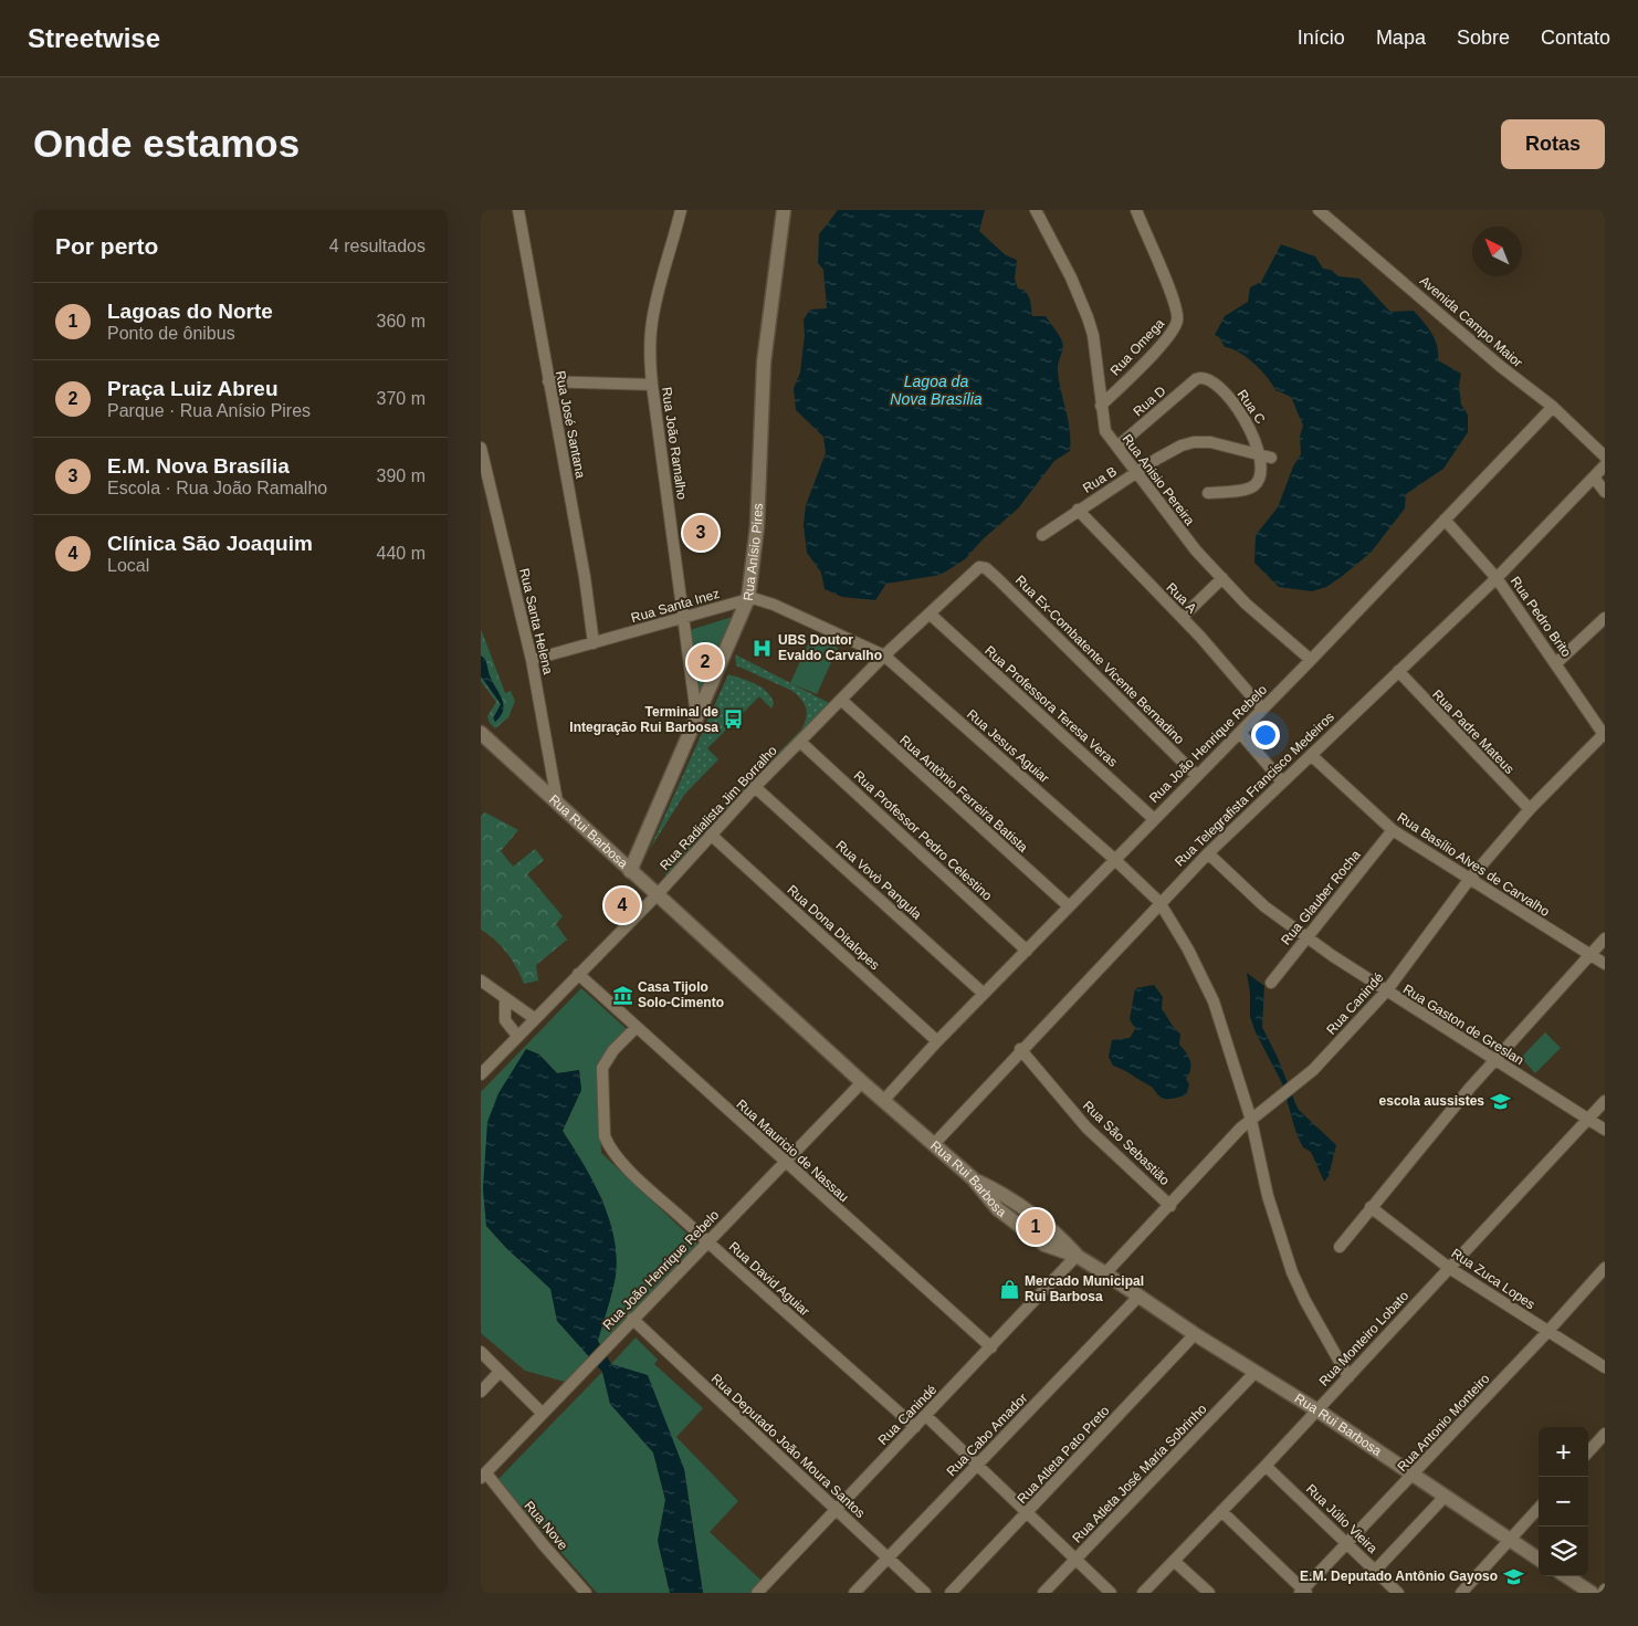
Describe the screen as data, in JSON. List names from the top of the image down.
{
  "streets": {
    "street": [
      "Avenida Campo Maior",
      "Rua Omega",
      "Rua D",
      "Rua C",
      "Rua José Santana",
      "Rua João Ramalho",
      "Rua B",
      "Rua Anisio Pereira",
      "Rua Anísio Pires",
      "Rua A",
      "Rua Santa Inez",
      "Rua Pedro Brito",
      "Rua Santa Helena",
      "Rua Ex-Combatente Vicente Bernadino",
      "Rua Professora Teresa Veras",
      "Rua Padre Mateus",
      "Rua João Henrique Rebelo",
      "Rua Jesus Aguiar",
      "Rua Telegrafista Francisco Medeiros",
      "Rua Antônio Ferreira Batista",
      "Rua Radialista Jim Borralho",
      "Rua Rui Barbosa",
      "Rua Professor Pedro Celestino",
      "Rua Basílio Alves de Carvalho",
      "Rua Vovò Pangula",
      "Rua Glauber Rocha",
      "Rua Dona Ditalopes",
      "Rua Canindé",
      "Rua Gaston de Greslan",
      "Rua São Sebastião",
      "Rua Mauricio de Nassau",
      "Rua David Aguiar",
      "Rua Zuca Lopes",
      "Rua Monteiro Lobato",
      "Rua Antonio Monteiro",
      "Rua Cabo Amador",
      "Rua Deputado João Moura Santos",
      "Rua Atleta Pato Preto",
      "Rua Atleta José Maria Sobrinho",
      "Rua Júlio Vieira",
      "Rua Nove"
    ]
  },
  "crossings": [
    ["Avenida Campo Maior", "Rua João Henrique Rebelo"],
    ["Rua Omega", "Rua Anisio Pereira"],
    ["Rua D", "Rua C"],
    ["Rua D", "Rua Anisio Pereira"],
    ["Rua C", "Rua B"],
    ["Rua José Santana", "Rua Santa Inez"],
    ["Rua João Ramalho", "Rua Anísio Pires"],
    ["Rua João Ramalho", "Rua Santa Inez"],
    ["Rua B", "Rua Anisio Pereira"],
    ["Rua B", "Rua A"],
    ["Rua Anisio Pereira", "Rua João Henrique Rebelo"],
    ["Rua Anísio Pires", "Rua Santa Inez"],
    ["Rua Anísio Pires", "Rua Rui Barbosa"],
    ["Rua A", "Rua João Henrique Rebelo"],
    ["Rua Santa Inez", "Rua Santa Helena"],
    ["Rua Santa Inez", "Rua Jesus Aguiar"],
    ["Rua Santa Inez", "Rua Radialista Jim Borralho"],
    ["Rua Pedro Brito", "Rua João Henrique Rebelo"],
    ["Rua Pedro Brito", "Rua Telegrafista Francisco Medeiros"],
    ["Rua Pedro Brito", "Rua Canindé"],
    ["Rua Santa Helena", "Rua Rui Barbosa"],
    ["Rua Ex-Combatente Vicente Bernadino", "Rua João Henrique Rebelo"],
    ["Rua Ex-Combatente Vicente Bernadino", "Rua Radialista Jim Borralho"],
    ["Rua Professora Teresa Veras", "Rua João Henrique Rebelo"],
    ["Rua Professora Teresa Veras", "Rua Radialista Jim Borralho"],
    ["Rua Padre Mateus", "Rua Telegrafista Francisco Medeiros"],
    ["Rua Padre Mateus", "Rua Canindé"],
    ["Rua João Henrique Rebelo", "Rua Jesus Aguiar"],
    ["Rua João Henrique Rebelo", "Rua Antônio Ferreira Batista"],
    ["Rua João Henrique Rebelo", "Rua Rui Barbosa"],
    ["Rua João Henrique Rebelo", "Rua Professor Pedro Celestino"],
    ["Rua João Henrique Rebelo", "Rua Vovò Pangula"],
    ["Rua João Henrique Rebelo", "Rua Dona Ditalopes"],
    ["Rua João Henrique Rebelo", "Rua Mauricio de Nassau"],
    ["Rua João Henrique Rebelo", "Rua David Aguiar"],
    ["Rua João Henrique Rebelo", "Rua Deputado João Moura Santos"],
    ["Rua João Henrique Rebelo", "Rua Nove"],
    ["Rua Jesus Aguiar", "Rua Telegrafista Francisco Medeiros"],
    ["Rua Jesus Aguiar", "Rua Radialista Jim Borralho"],
    ["Rua Jesus Aguiar", "Rua Canindé"],
    ["Rua Jesus Aguiar", "Rua Monteiro Lobato"],
    ["Rua Telegrafista Francisco Medeiros", "Rua Rui Barbosa"],
    ["Rua Telegrafista Francisco Medeiros", "Rua Basílio Alves de Carvalho"],
    ["Rua Telegrafista Francisco Medeiros", "Rua Gaston de Greslan"],
    ["Rua Telegrafista Francisco Medeiros", "Rua São Sebastião"],
    ["Rua Antônio Ferreira Batista", "Rua Radialista Jim Borralho"],
    ["Rua Radialista Jim Borralho", "Rua Rui Barbosa"],
    ["Rua Radialista Jim Borralho", "Rua Professor Pedro Celestino"],
    ["Rua Radialista Jim Borralho", "Rua Vovò Pangula"],
    ["Rua Radialista Jim Borralho", "Rua Dona Ditalopes"],
    ["Rua Radialista Jim Borralho", "Rua Mauricio de Nassau"],
    ["Rua Rui Barbosa", "Rua Canindé"],
    ["Rua Rui Barbosa", "Rua Monteiro Lobato"],
    ["Rua Rui Barbosa", "Rua Antonio Monteiro"],
    ["Rua Rui Barbosa", "Rua Cabo Amador"],
    ["Rua Rui Barbosa", "Rua Atleta Pato Preto"],
    ["Rua Rui Barbosa", "Rua Atleta José Maria Sobrinho"],
    ["Rua Basílio Alves de Carvalho", "Rua Glauber Rocha"],
    ["Rua Basílio Alves de Carvalho", "Rua Canindé"],
    ["Rua Glauber Rocha", "Rua Gaston de Greslan"],
    ["Rua Canindé", "Rua Gaston de Greslan"],
    ["Rua Canindé", "Rua São Sebastião"],
    ["Rua Canindé", "Rua Mauricio de Nassau"],
    ["Rua Canindé", "Rua David Aguiar"],
    ["Rua Canindé", "Rua Deputado João Moura Santos"],
    ["Rua Gaston de Greslan", "Rua Monteiro Lobato"],
    ["Rua Mauricio de Nassau", "Rua David Aguiar"],
    ["Rua Zuca Lopes", "Rua Monteiro Lobato"],
    ["Rua Zuca Lopes", "Rua Antonio Monteiro"],
    ["Rua Monteiro Lobato", "Rua Júlio Vieira"],
    ["Rua Antonio Monteiro", "Rua Júlio Vieira"],
    ["Rua Cabo Amador", "Rua Deputado João Moura Santos"]
  ],
  "water": ["Lagoa da Nova Brasília"],
  "places": {
    "hospital": ["UBS Doutor Evaldo Carvalho"],
    "bus stop": ["Terminal de Integração Rui Barbosa"],
    "museum": ["Casa Tijolo Solo-Cimento"],
    "school or university": ["escola aussistes", "E.M. Deputado Antônio Gayoso"],
    "shop": ["Mercado Municipal Rui Barbosa"]
  },
  "north": "top left",
  "page": {
    "header": "Streetwise",
    "nav": [
      "Início",
      "Mapa",
      "Sobre",
      "Contato"
    ],
    "buttons": "Rotas",
    "title": "Onde estamos",
    "heading": ["Por perto", "4 resultados"],
    "list": [
      {
        "mark": "1",
        "name": "Lagoas do Norte",
        "note": "Ponto de ônibus",
        "value": "360 m"
      },
      {
        "mark": "2",
        "name": "Praça Luiz Abreu",
        "note": "Parque · Rua Anísio Pires",
        "value": "370 m"
      },
      {
        "mark": "3",
        "name": "E.M. Nova Brasília",
        "note": "Escola · Rua João Ramalho",
        "value": "390 m"
      },
      {
        "mark": "4",
        "name": "Clínica São Joaquim",
        "note": "Local",
        "value": "440 m"
      }
    ],
    "pins": [
      "3",
      "2",
      "4",
      "1"
    ],
    "map_buttons": ["+", "−"]
  }
}
